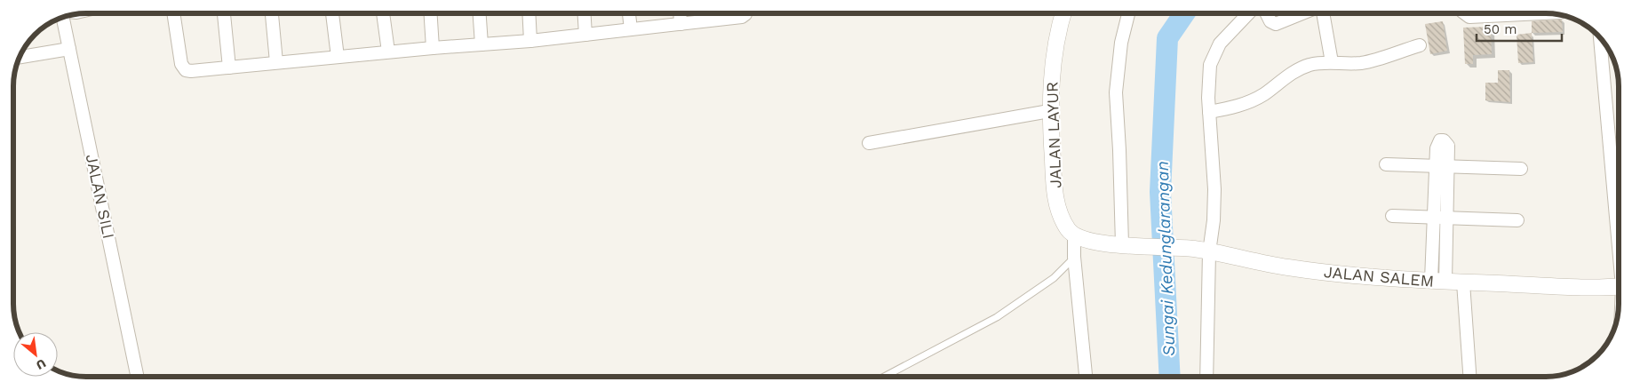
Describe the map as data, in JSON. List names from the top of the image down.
{
  "streets": {
    "street": ["JALAN LAYUR", "JALAN SILI", "JALAN SALEM"]
  },
  "crossings": [
    ["JALAN LAYUR", "JALAN SALEM"]
  ],
  "water": ["Sungai Kedunglarangan"],
  "scale_bar": "50 m",
  "north": "bottom right"
}
